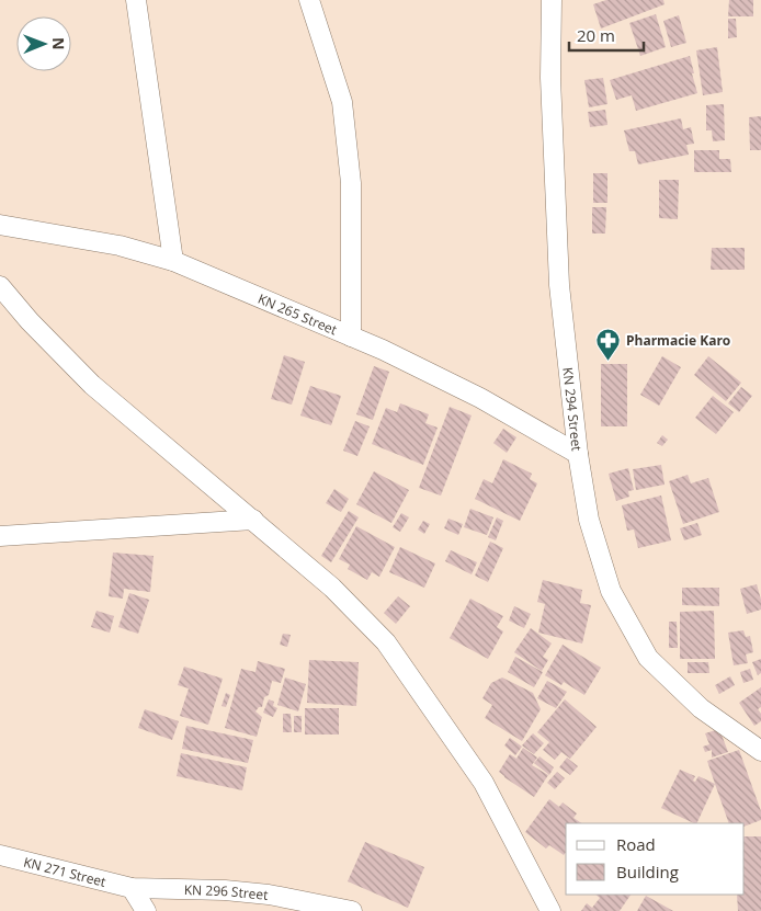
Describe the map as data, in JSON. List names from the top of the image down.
{
  "streets": {
    "street": [
      "KN 265 Street",
      "KN 294 Street",
      "KN 271 Street",
      "KN 296 Street"
    ]
  },
  "crossings": [
    ["KN 265 Street", "KN 294 Street"],
    ["KN 271 Street", "KN 296 Street"]
  ],
  "places": {
    "pharmacy": ["Pharmacie Karo"]
  },
  "legend": ["Road", "Building"],
  "scale_bar": "20 m",
  "north": "right"
}
